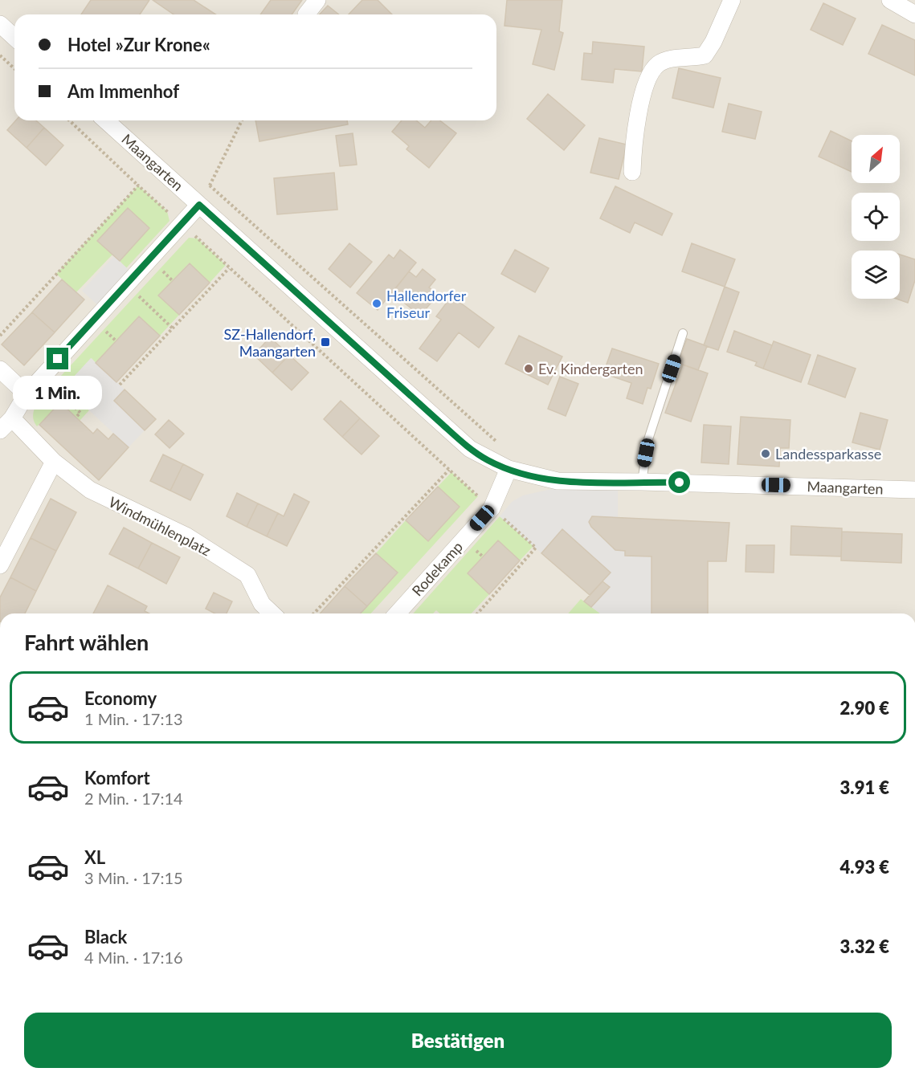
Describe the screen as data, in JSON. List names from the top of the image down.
{
  "streets": {
    "street": ["Maangarten", "Windmühlenplatz", "Rodekamp"]
  },
  "crossings": [
    ["Maangarten", "Rodekamp"]
  ],
  "places": {
    "other": ["Hallendorfer Friseur", "Ev. Kindergarten", "Landessparkasse"],
    "transit": ["SZ-Hallendorf, Maangarten"]
  },
  "north": "top right",
  "page": {
    "banner": ["Hotel »Zur Krone«", "Am Immenhof"],
    "bubble": "1 Min.",
    "heading": "Fahrt wählen",
    "list": [
      {
        "name": "Economy",
        "note": "1 Min. · 17:13",
        "value": "2.90 €"
      },
      {
        "name": "Komfort",
        "note": "2 Min. · 17:14",
        "value": "3.91 €"
      },
      {
        "name": "XL",
        "note": "3 Min. · 17:15",
        "value": "4.93 €"
      },
      {
        "name": "Black",
        "note": "4 Min. · 17:16",
        "value": "3.32 €"
      }
    ],
    "buttons": "Bestätigen"
  }
}
